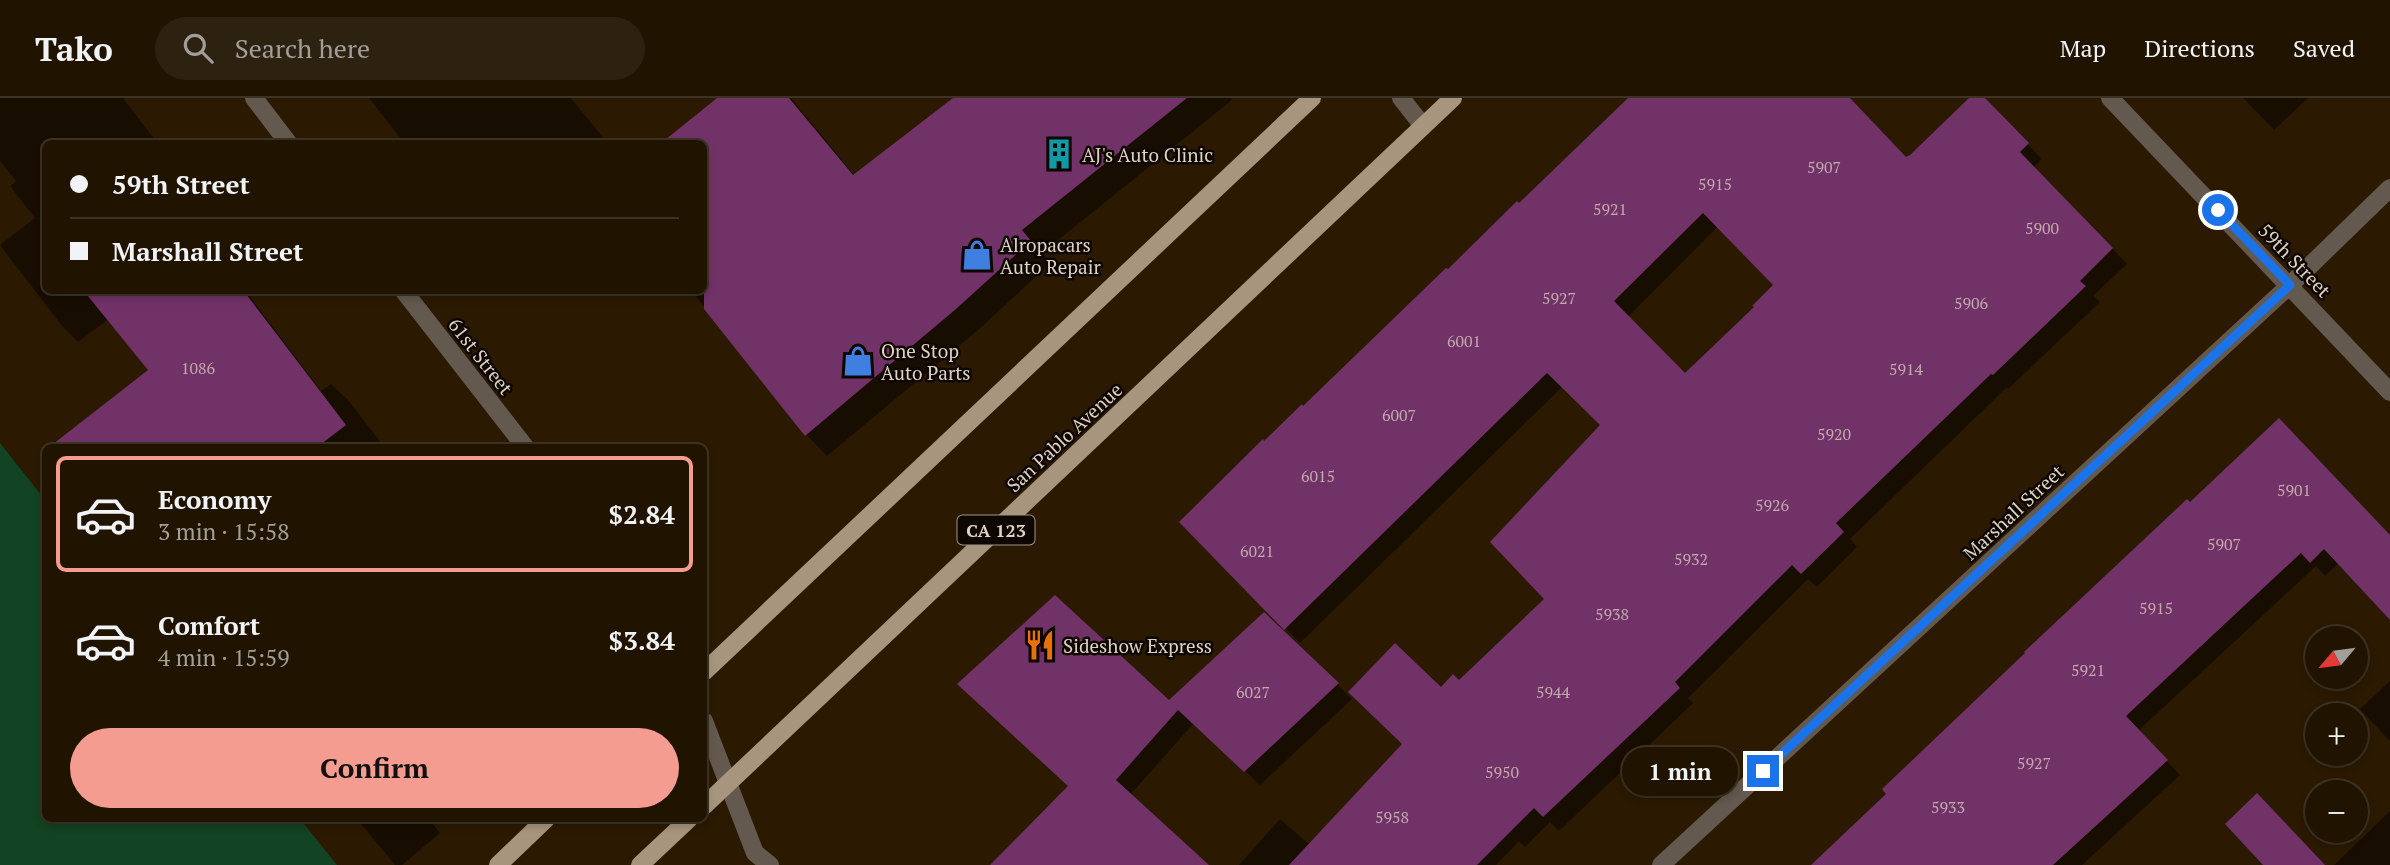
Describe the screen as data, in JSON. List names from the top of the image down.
{
  "streets": {
    "main road": ["San Pablo Avenue", "CA 123"],
    "street": ["59th Street", "61st Street", "Marshall Street"]
  },
  "crossings": [
    ["59th Street", "Marshall Street"]
  ],
  "places": {
    "building": ["AJ's Auto Clinic"],
    "shop": ["Alropacars Auto Repair", "One Stop Auto Parts"],
    "restaurant": ["Sideshow Express"]
  },
  "house_numbers": [
    "5907",
    "5915",
    "5921",
    "5900",
    "5927",
    "5906",
    "6001",
    "1086",
    "5914",
    "6007",
    "5920",
    "6015",
    "5901",
    "5926",
    "5907",
    "6021",
    "5932",
    "5915",
    "5938",
    "5921",
    "6027",
    "5944",
    "5927",
    "5950",
    "5933",
    "5958"
  ],
  "north": "bottom left",
  "page": {
    "header": "Tako",
    "search": "Search here",
    "nav": ["Map", "Directions", "Saved"],
    "banner": ["59th Street", "Marshall Street"],
    "list": [
      {
        "name": "Economy",
        "note": "3 min · 15:58",
        "value": "$2.84"
      },
      {
        "name": "Comfort",
        "note": "4 min · 15:59",
        "value": "$3.84"
      }
    ],
    "map_buttons": ["+", "−"],
    "buttons": "Confirm",
    "bubble": "1 min"
  }
}
